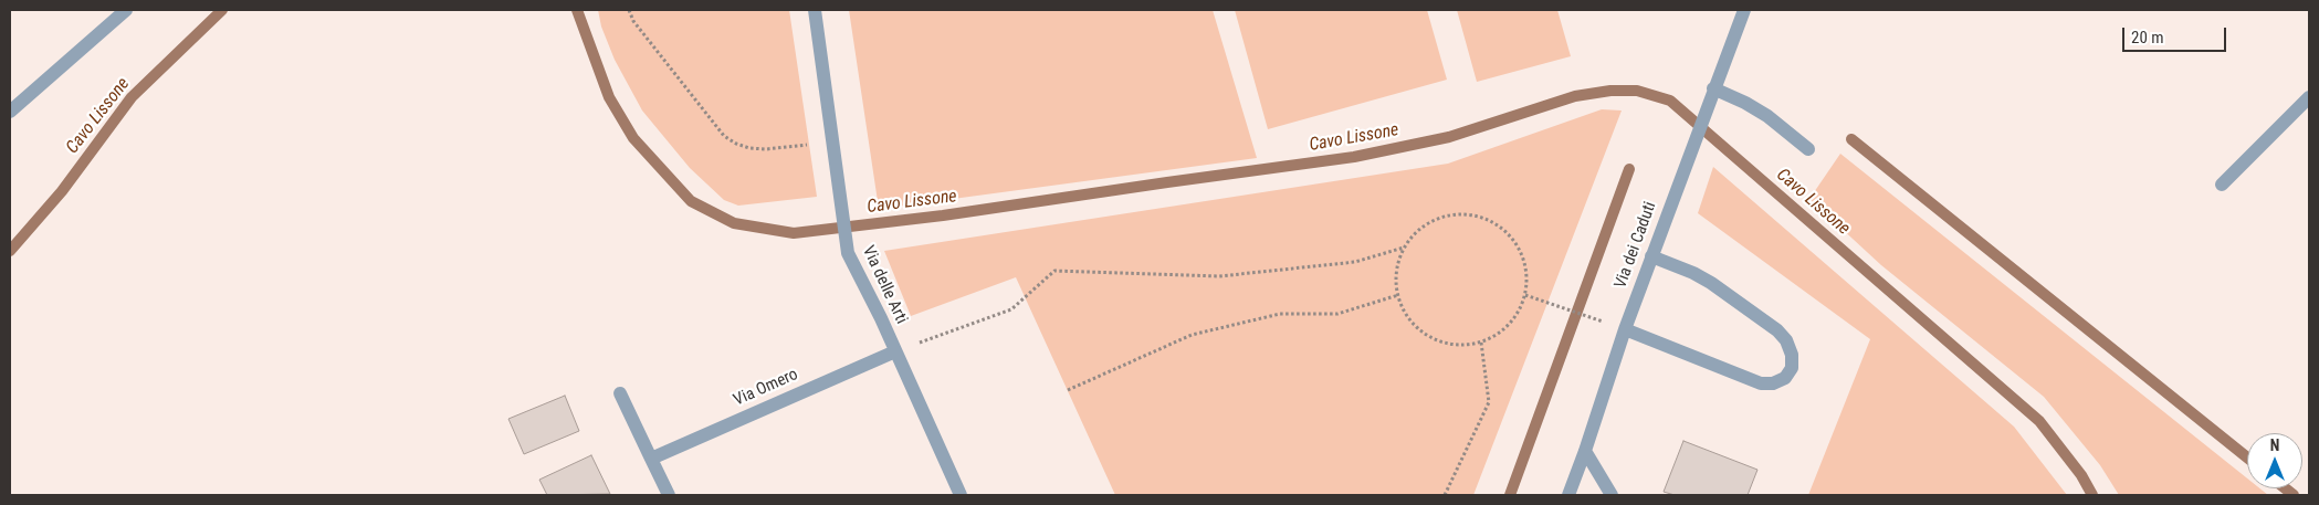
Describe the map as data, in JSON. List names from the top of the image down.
{
  "streets": {
    "street": ["Via dei Caduti", "Via delle Arti", "Via Omero"]
  },
  "crossings": [
    ["Via delle Arti", "Via Omero"]
  ],
  "water": ["Cavo Lissone"],
  "scale_bar": "20 m",
  "north": "top"
}
